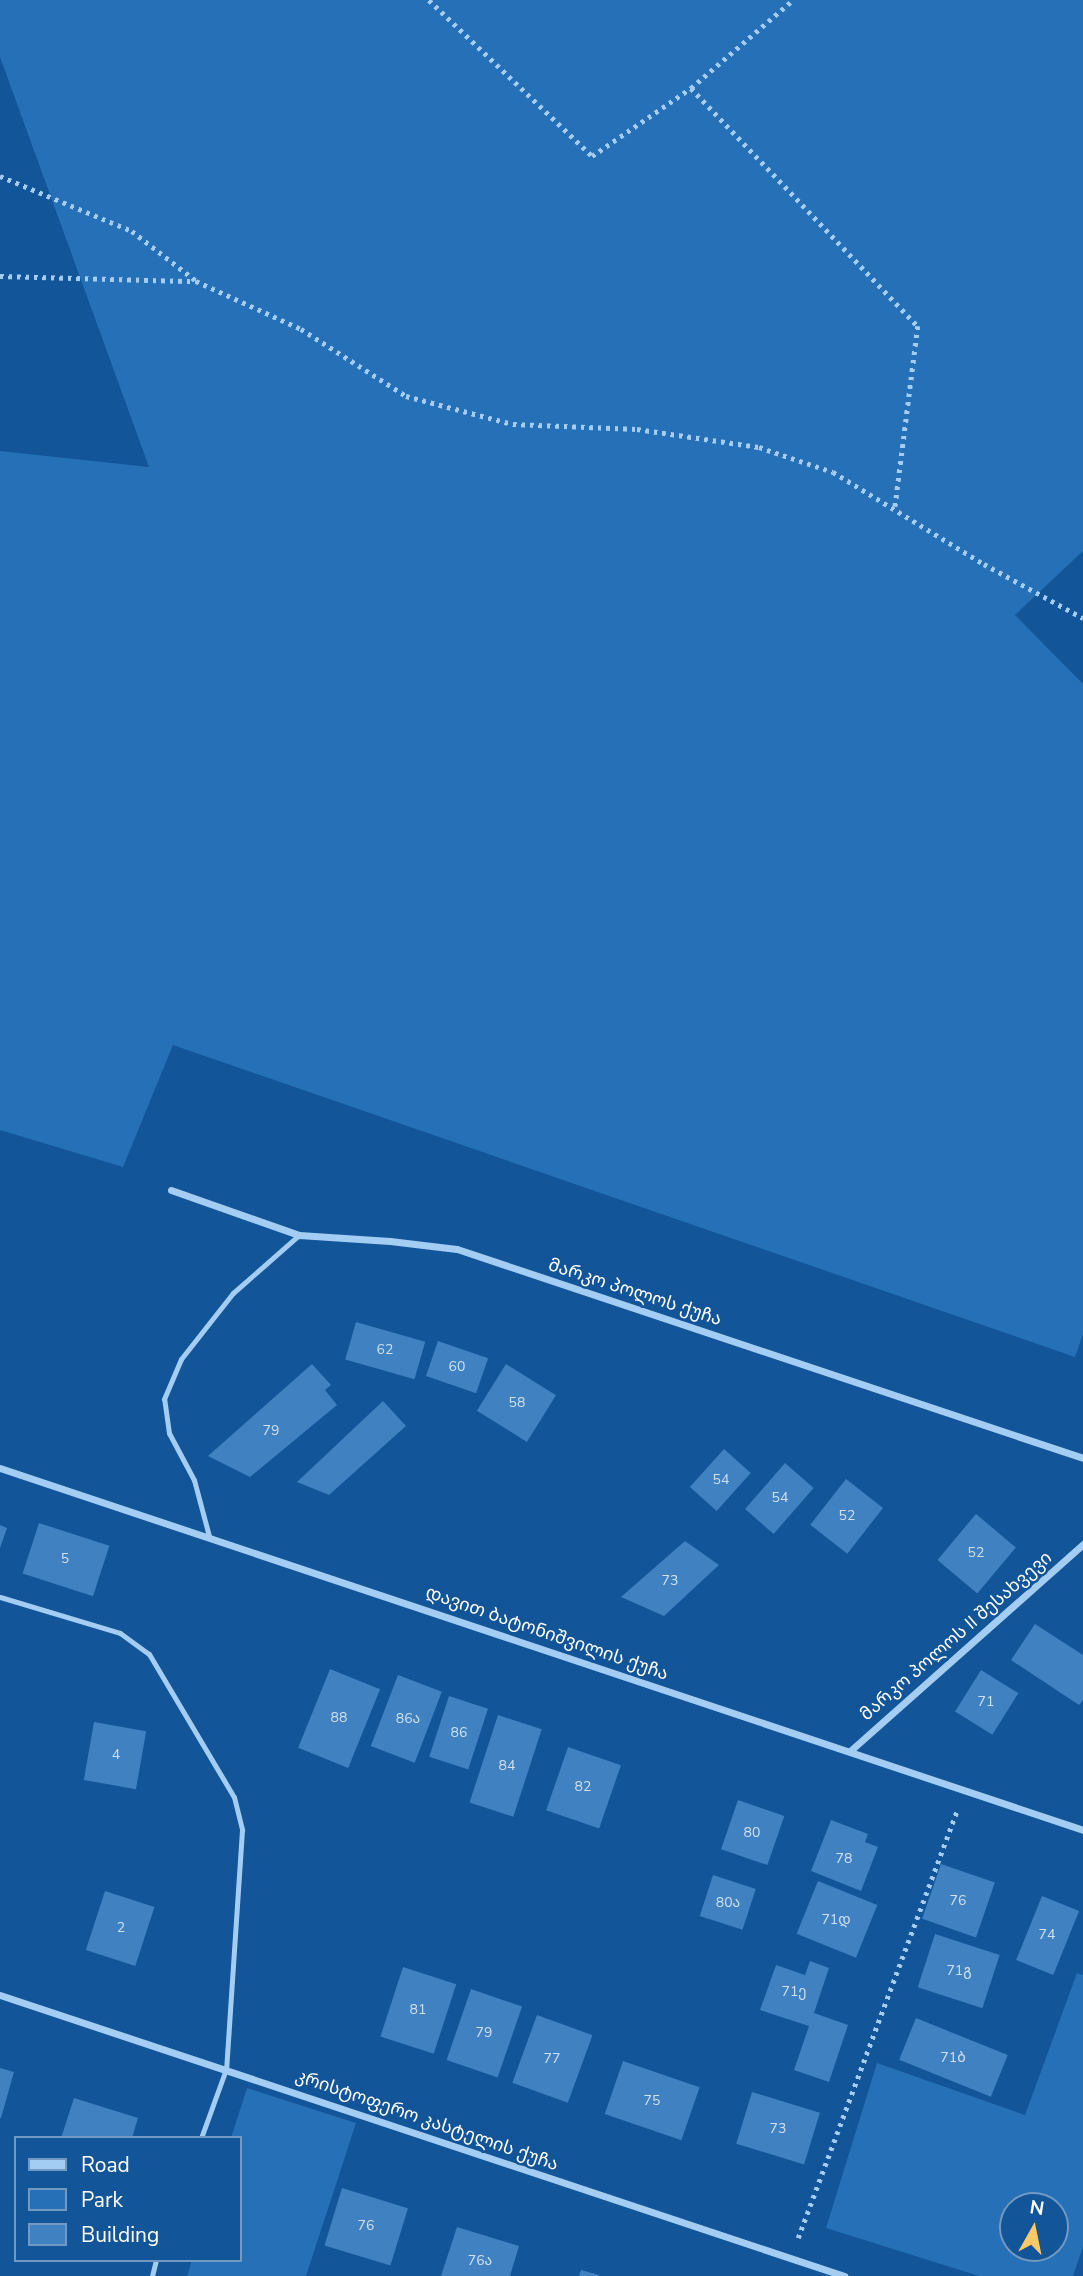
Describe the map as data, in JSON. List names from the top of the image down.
{
  "streets": {
    "street": [
      "მარკო პოლოს ქუჩა",
      "დავით ბატონიშვილის ქუჩა",
      "მარკო პოლოს II შესახვევი",
      "კრისტოფერო კასტელის ქუჩა"
    ]
  },
  "crossings": [
    ["დავით ბატონიშვილის ქუჩა", "მარკო პოლოს II შესახვევი"]
  ],
  "house_numbers": [
    "62",
    "60",
    "58",
    "79",
    "54",
    "54",
    "52",
    "52",
    "5",
    "73",
    "71",
    "88",
    "86ა",
    "86",
    "4",
    "84",
    "82",
    "80",
    "78",
    "76",
    "80ა",
    "71დ",
    "2",
    "74",
    "71გ",
    "71ე",
    "81",
    "79",
    "71ბ",
    "77",
    "75",
    "73",
    "76",
    "76ა"
  ],
  "legend": ["Road", "Park", "Building"],
  "north": "top"
}
